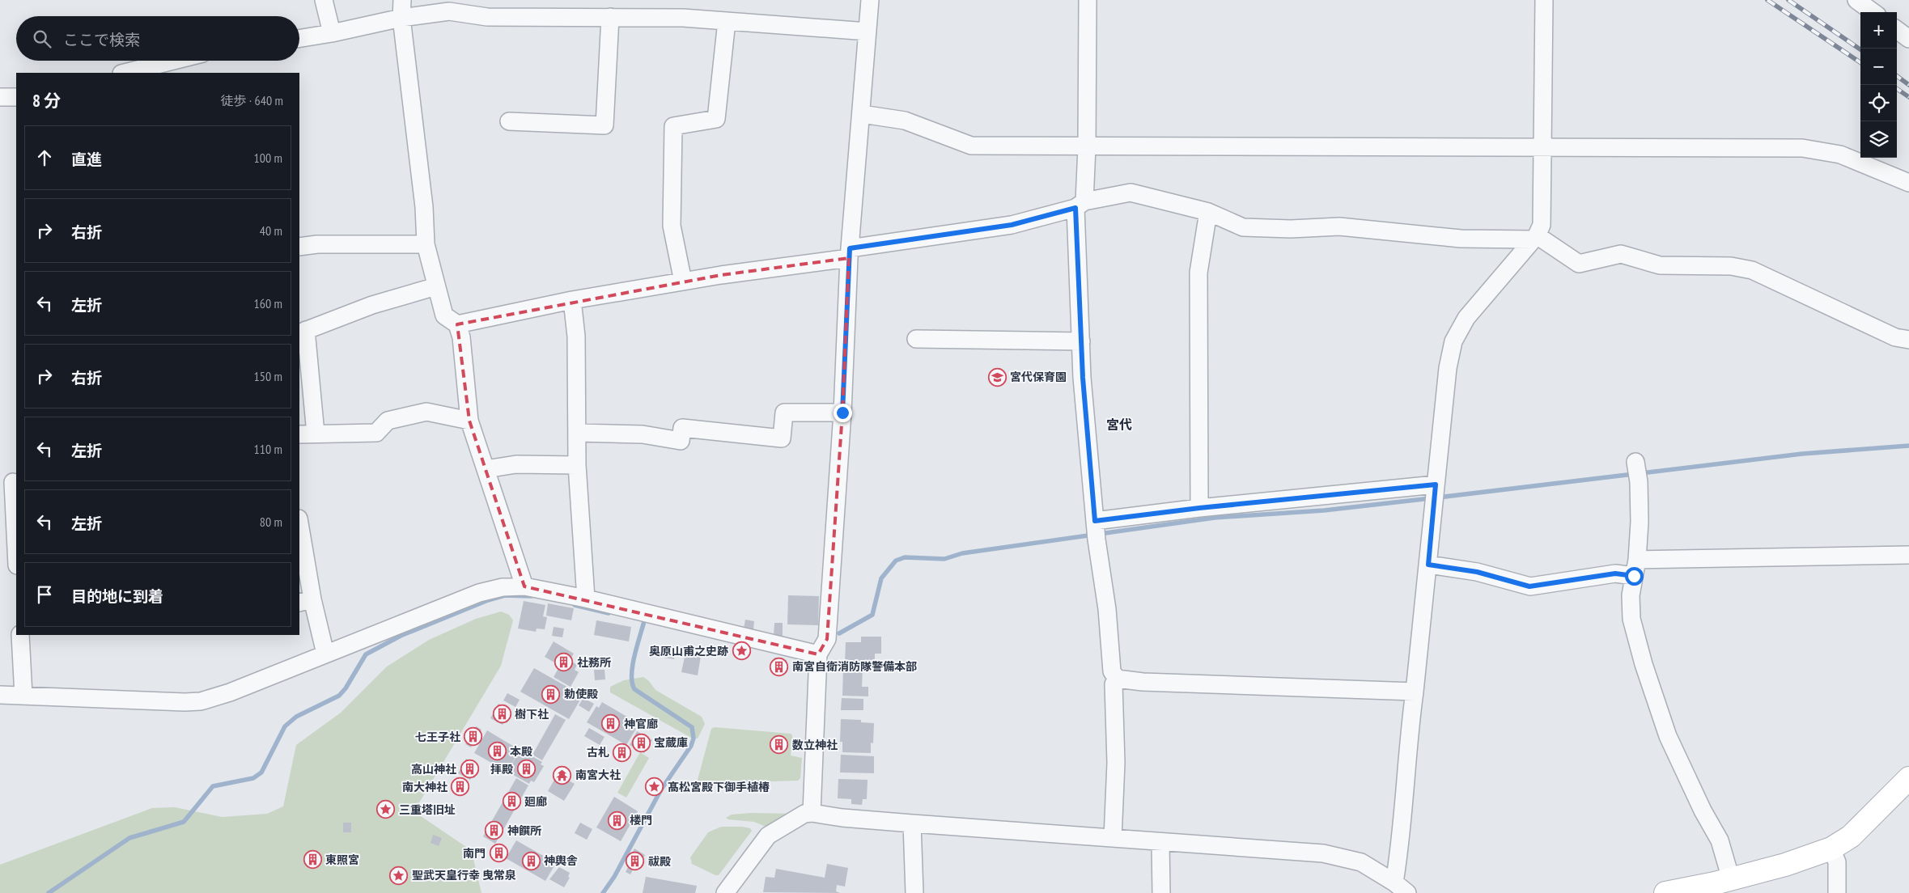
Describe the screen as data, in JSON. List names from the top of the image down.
{
  "districts": ["宮代"],
  "places": {
    "school or university": ["宮代保育園"],
    "place": [
      "奥原山甫之史跡",
      "髙松宮殿下御手植椿",
      "三重塔旧址",
      "聖武天皇行幸 曳常泉"
    ],
    "building": [
      "社務所",
      "南宮自衛消防隊警備本部",
      "勅使殿",
      "樹下社",
      "神官廊",
      "七王子社",
      "宝蔵庫",
      "数立神社",
      "本殿",
      "古札",
      "高山神社",
      "拝殿",
      "南大神社",
      "廻廊",
      "楼門",
      "神饌所",
      "南門",
      "東照宮",
      "神輿舎",
      "祓殿"
    ],
    "temple": ["南宮大社"]
  },
  "page": {
    "map_buttons": ["+", "−"],
    "search": "ここで検索",
    "heading": ["8 分", "徒歩 · 640 m"],
    "list": [
      ["直進", "100 m"],
      ["右折", "40 m"],
      ["左折", "160 m"],
      ["右折", "150 m"],
      ["左折", "110 m"],
      ["左折", "80 m"],
      "目的地に到着"
    ]
  }
}
